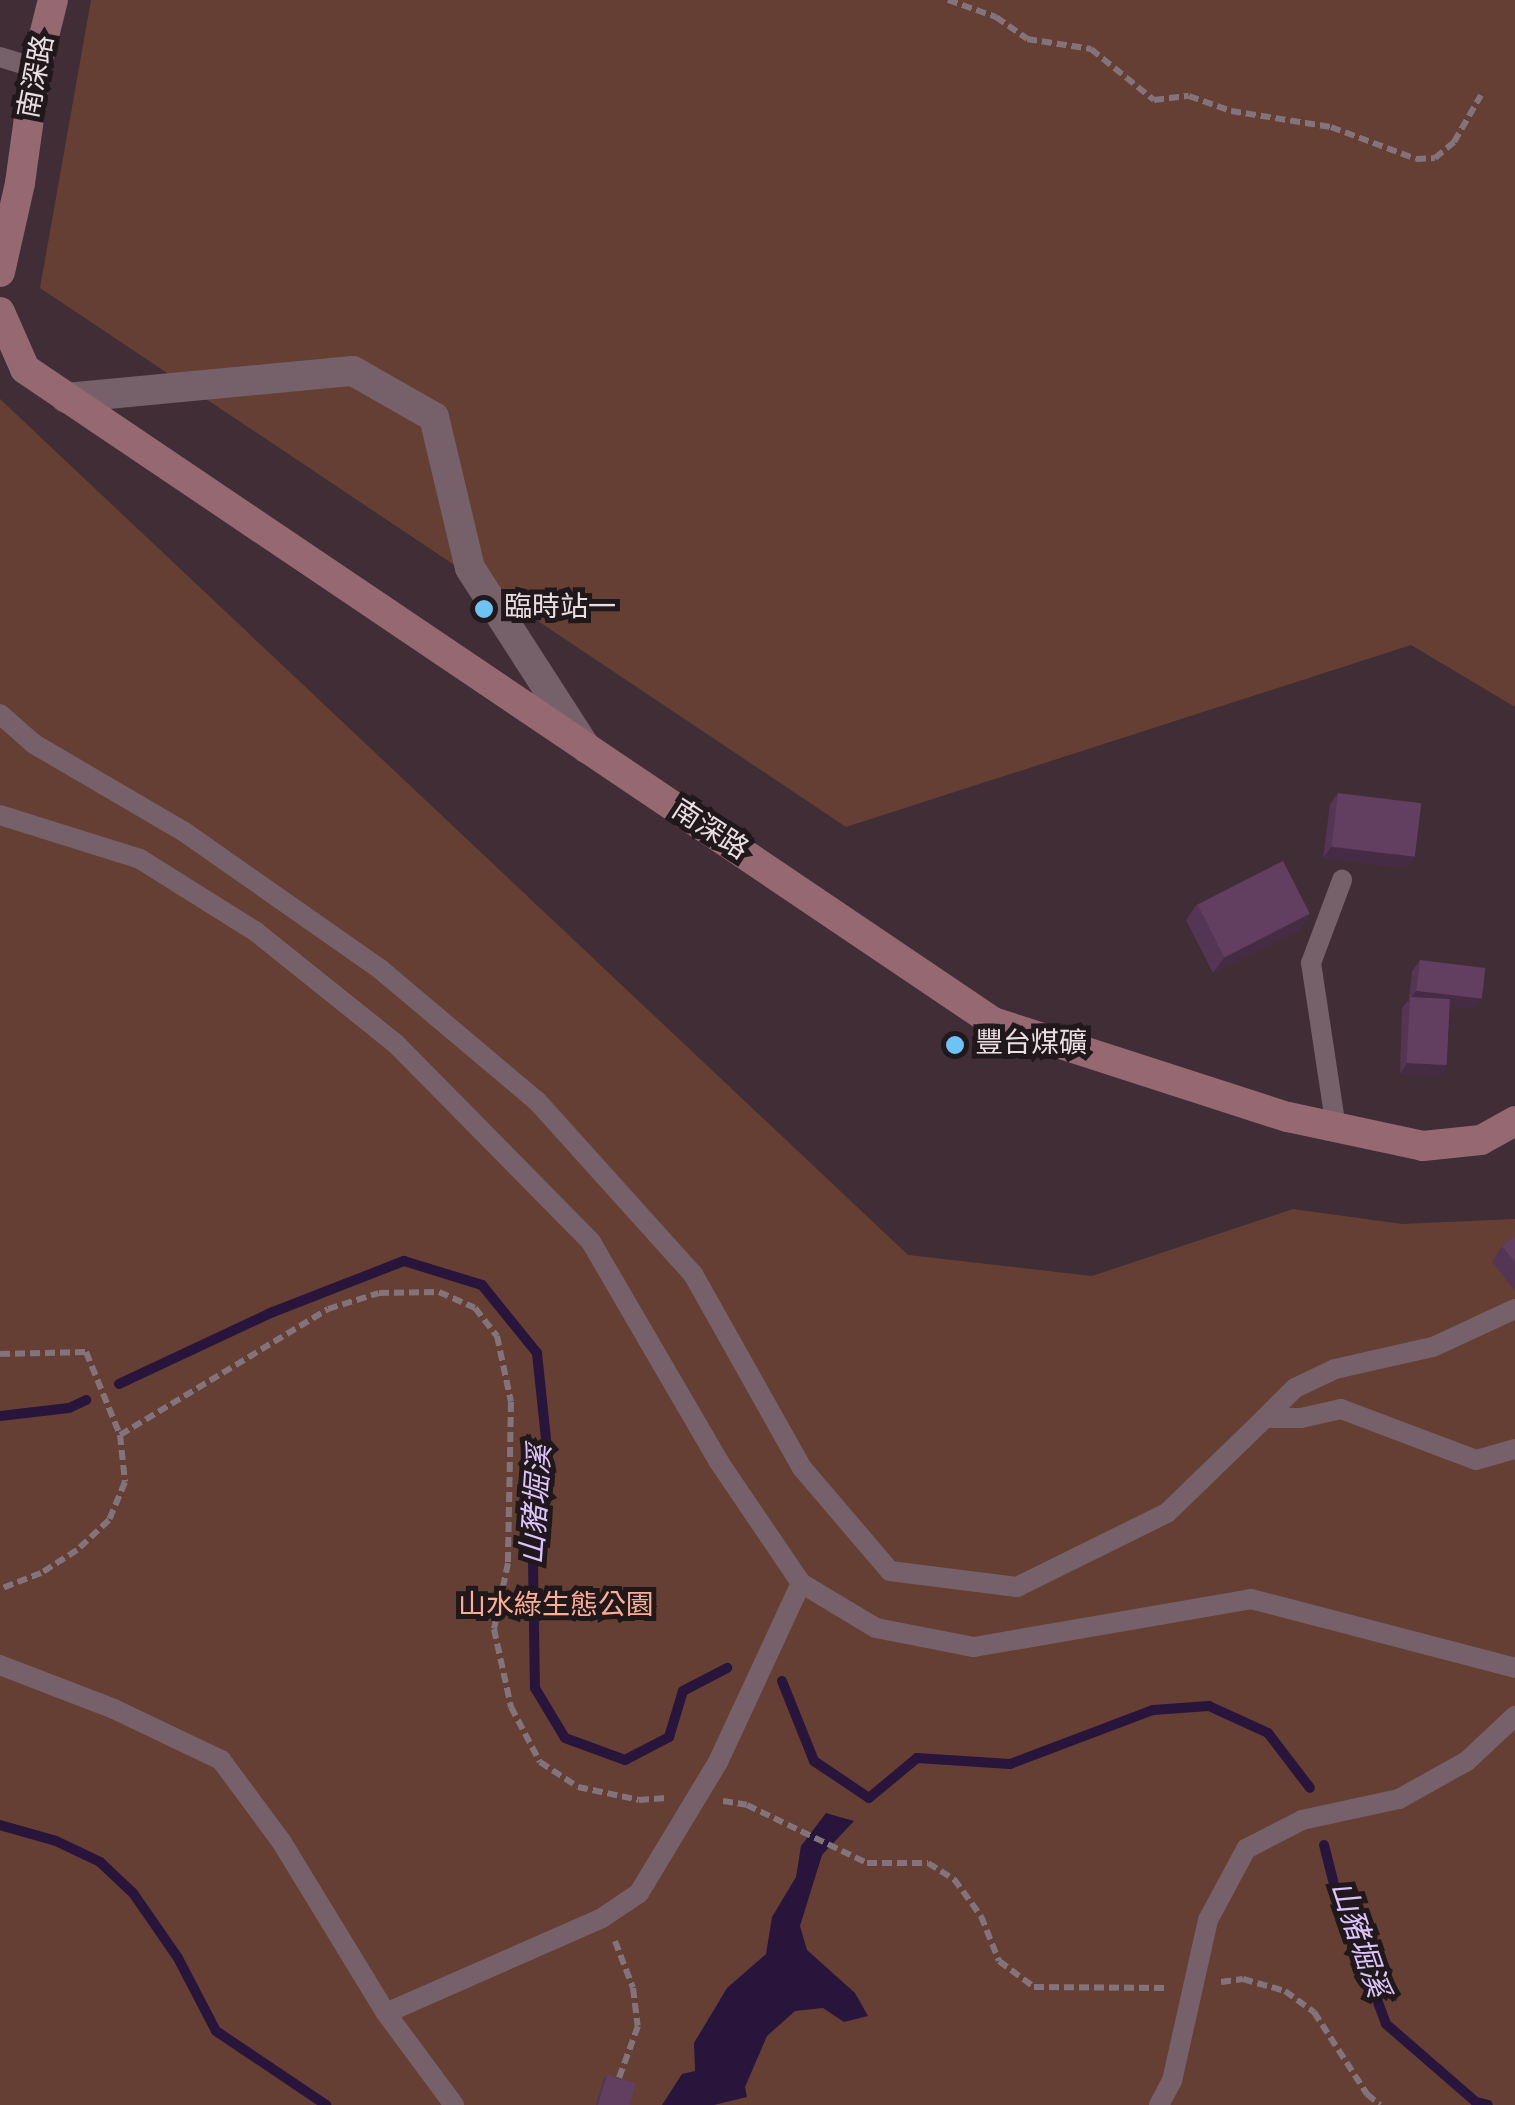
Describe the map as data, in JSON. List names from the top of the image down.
{
  "streets": {
    "main road": ["南深路"]
  },
  "water": ["山豬堀溪"],
  "parks": ["山水綠生態公園"],
  "places": ["臨時站一", "豐台煤礦"]
}
